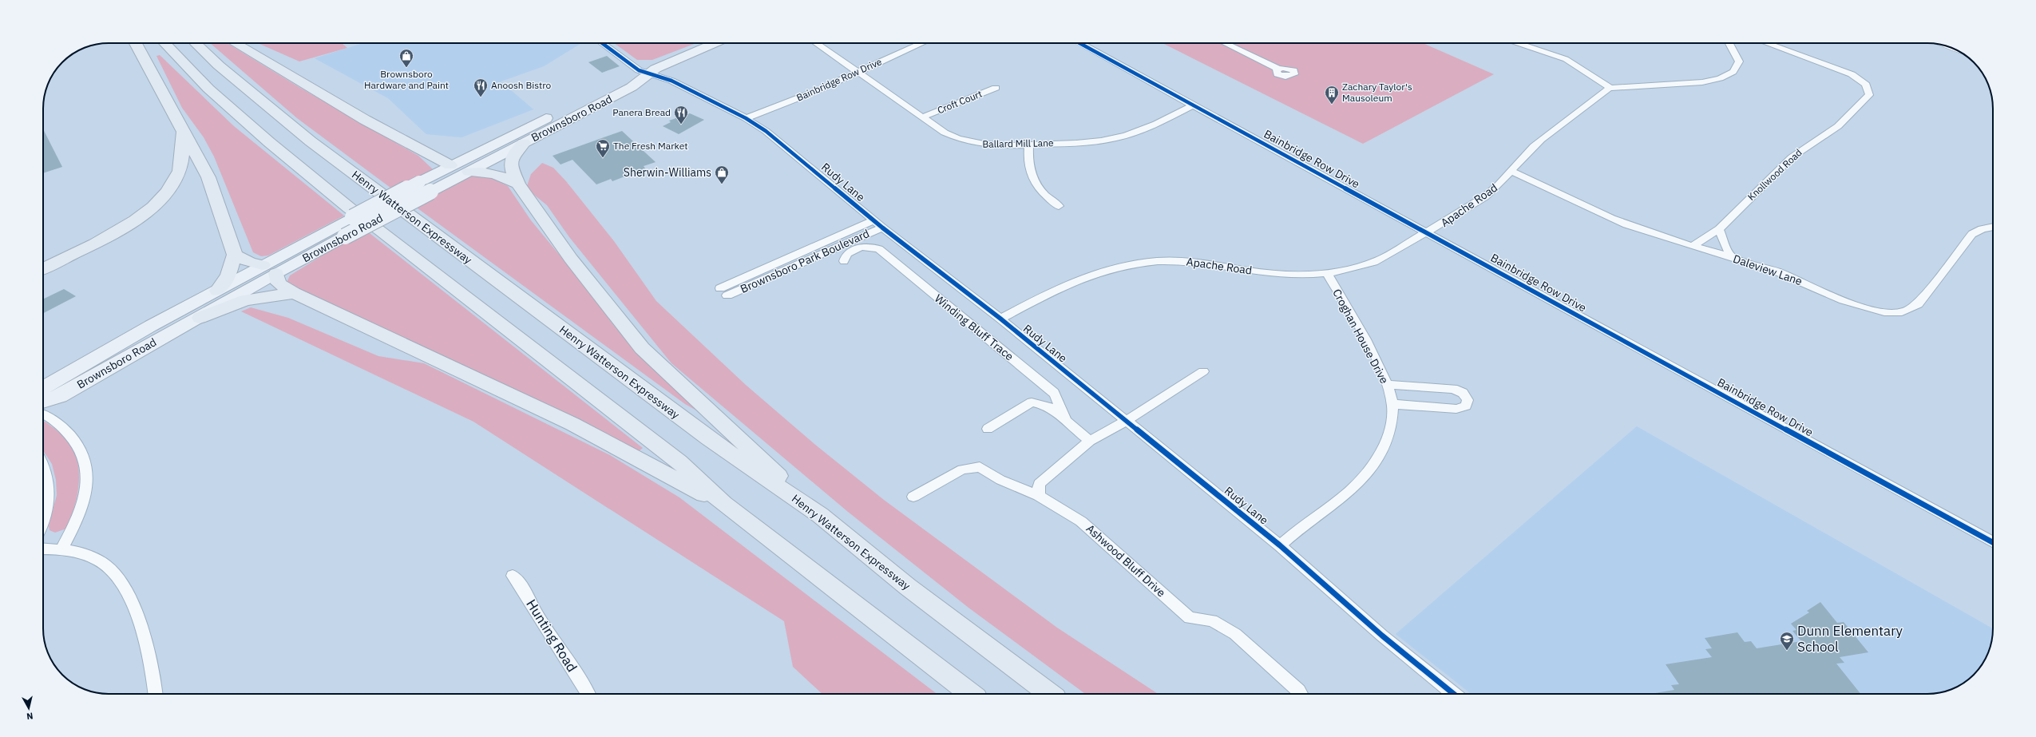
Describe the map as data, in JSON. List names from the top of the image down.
{
  "streets": {
    "highway": ["Henry Watterson Expressway"],
    "main road": ["Brownsboro Road"],
    "street": [
      "Bainbridge Row Drive",
      "Croft Court",
      "Ballard Mill Lane",
      "Knollwood Road",
      "Rudy Lane",
      "Apache Road",
      "Brownsboro Park Boulevard",
      "Daleview Lane",
      "Winding Bluff Trace",
      "Croghan House Drive",
      "Ashwood Bluff Drive",
      "Hunting Road"
    ]
  },
  "crossings": [
    ["Bainbridge Row Drive", "Ballard Mill Lane"],
    ["Bainbridge Row Drive", "Rudy Lane"],
    ["Bainbridge Row Drive", "Apache Road"],
    ["Croft Court", "Ballard Mill Lane"],
    ["Brownsboro Road", "Rudy Lane"],
    ["Knollwood Road", "Daleview Lane"],
    ["Rudy Lane", "Apache Road"],
    ["Rudy Lane", "Brownsboro Park Boulevard"],
    ["Rudy Lane", "Croghan House Drive"],
    ["Apache Road", "Daleview Lane"],
    ["Apache Road", "Croghan House Drive"]
  ],
  "places": {
    "shop": ["Brownsboro Hardware and Paint", "Sherwin-Williams"],
    "restaurant": ["Anoosh Bistro", "Panera Bread"],
    "building": ["Zachary Taylor's Mausoleum"],
    "supermarket": ["The Fresh Market"],
    "school or university": ["Dunn Elementary School"]
  },
  "north": "bottom"
}
